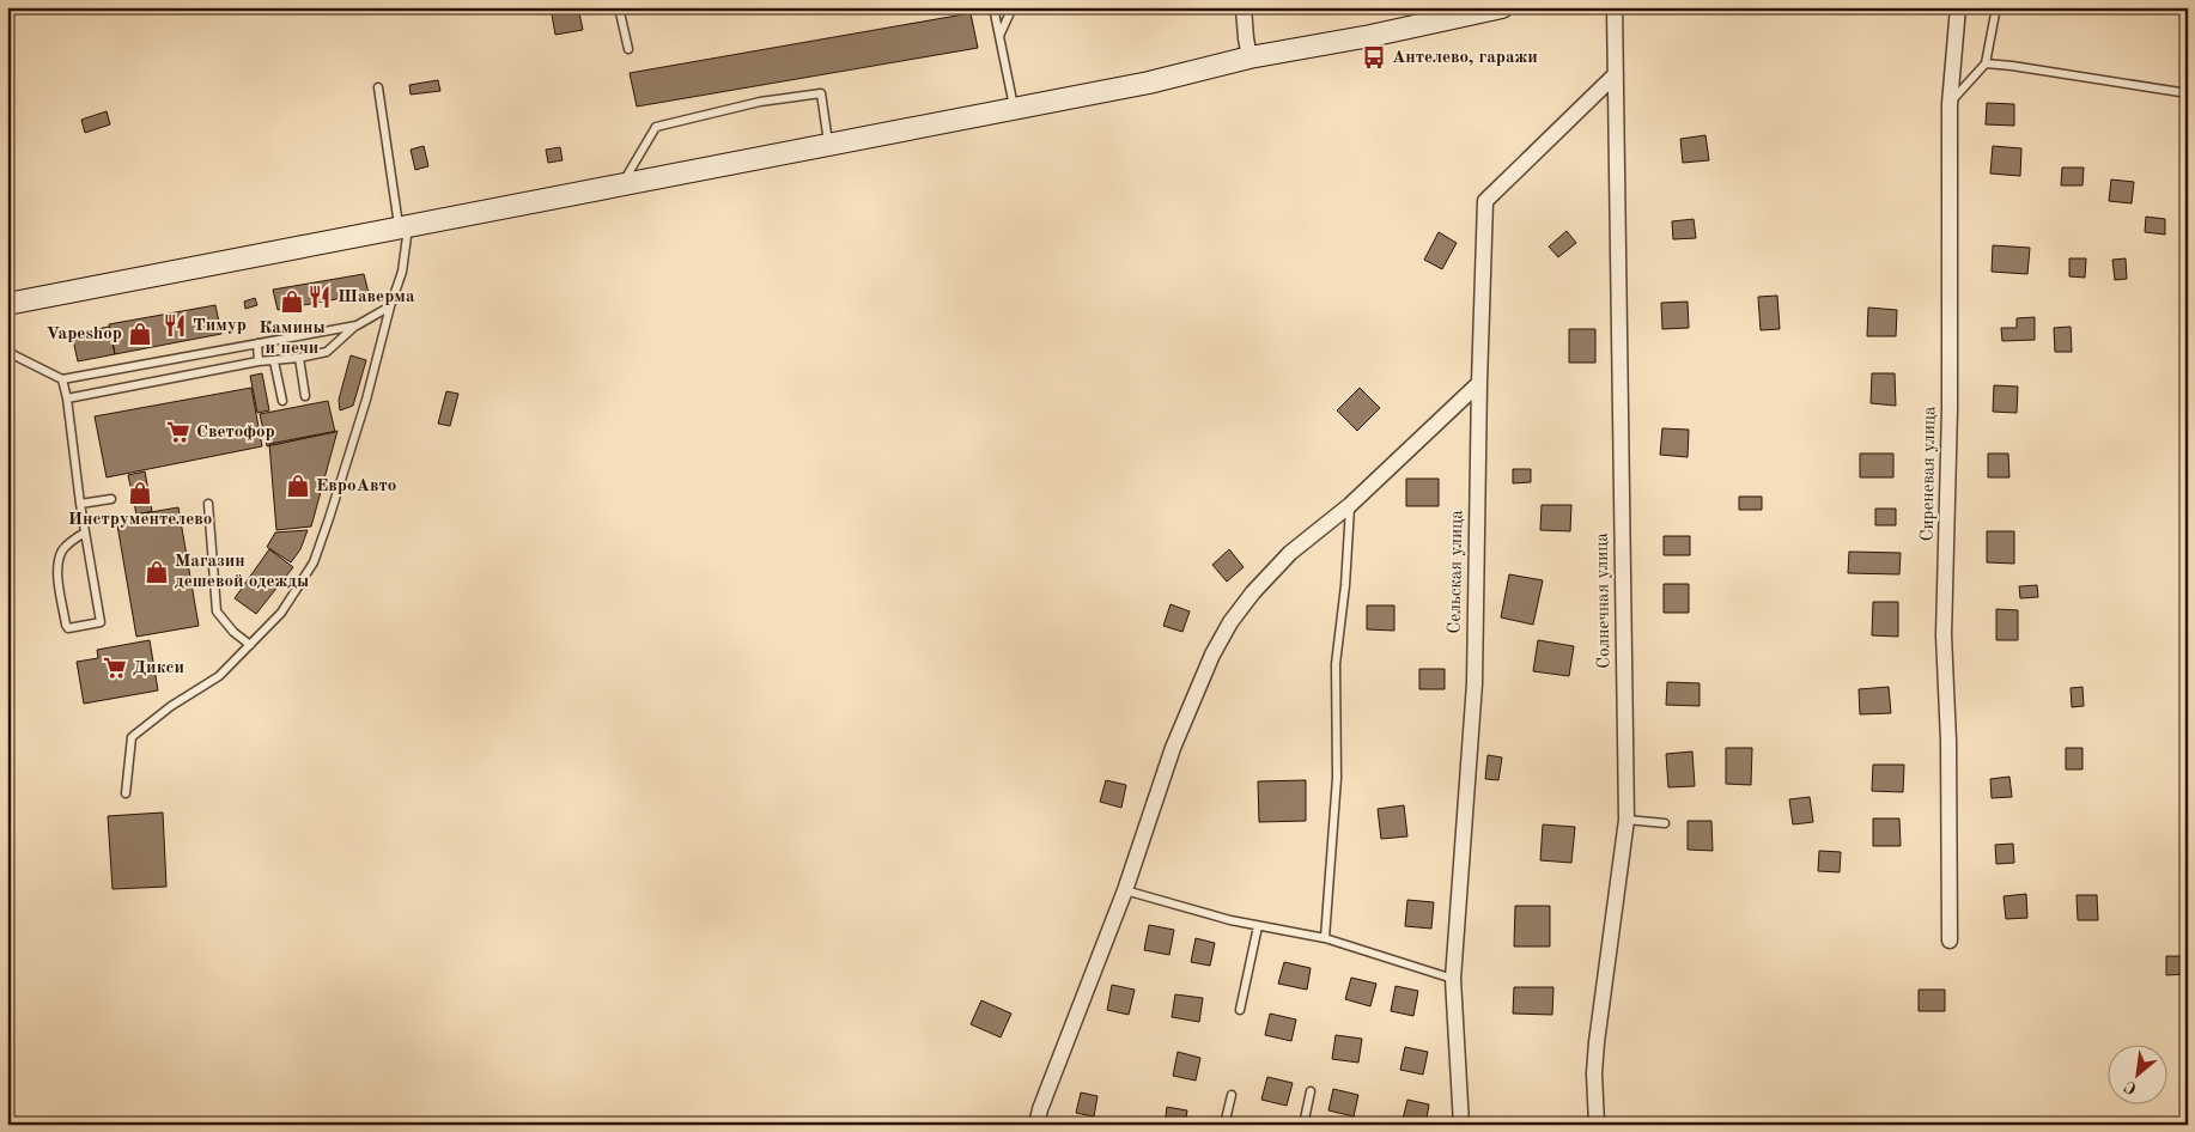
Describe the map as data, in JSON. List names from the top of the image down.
{
  "streets": {
    "street": ["Сиреневая улица", "Сельская улица", "Солнечная улица"]
  },
  "crossings": [
    ["Сельская улица", "Солнечная улица"]
  ],
  "places": {
    "bus stop": ["Антелево, гаражи"],
    "restaurant": ["Шаверма", "Тимур"],
    "shop": [
      "Камины и печи",
      "Vapeshop",
      "ЕвроАвто",
      "Инструментелево",
      "Магазин дешевой одежды"
    ],
    "supermarket": ["Светофор", "Дикси"]
  },
  "north": "bottom left"
}
